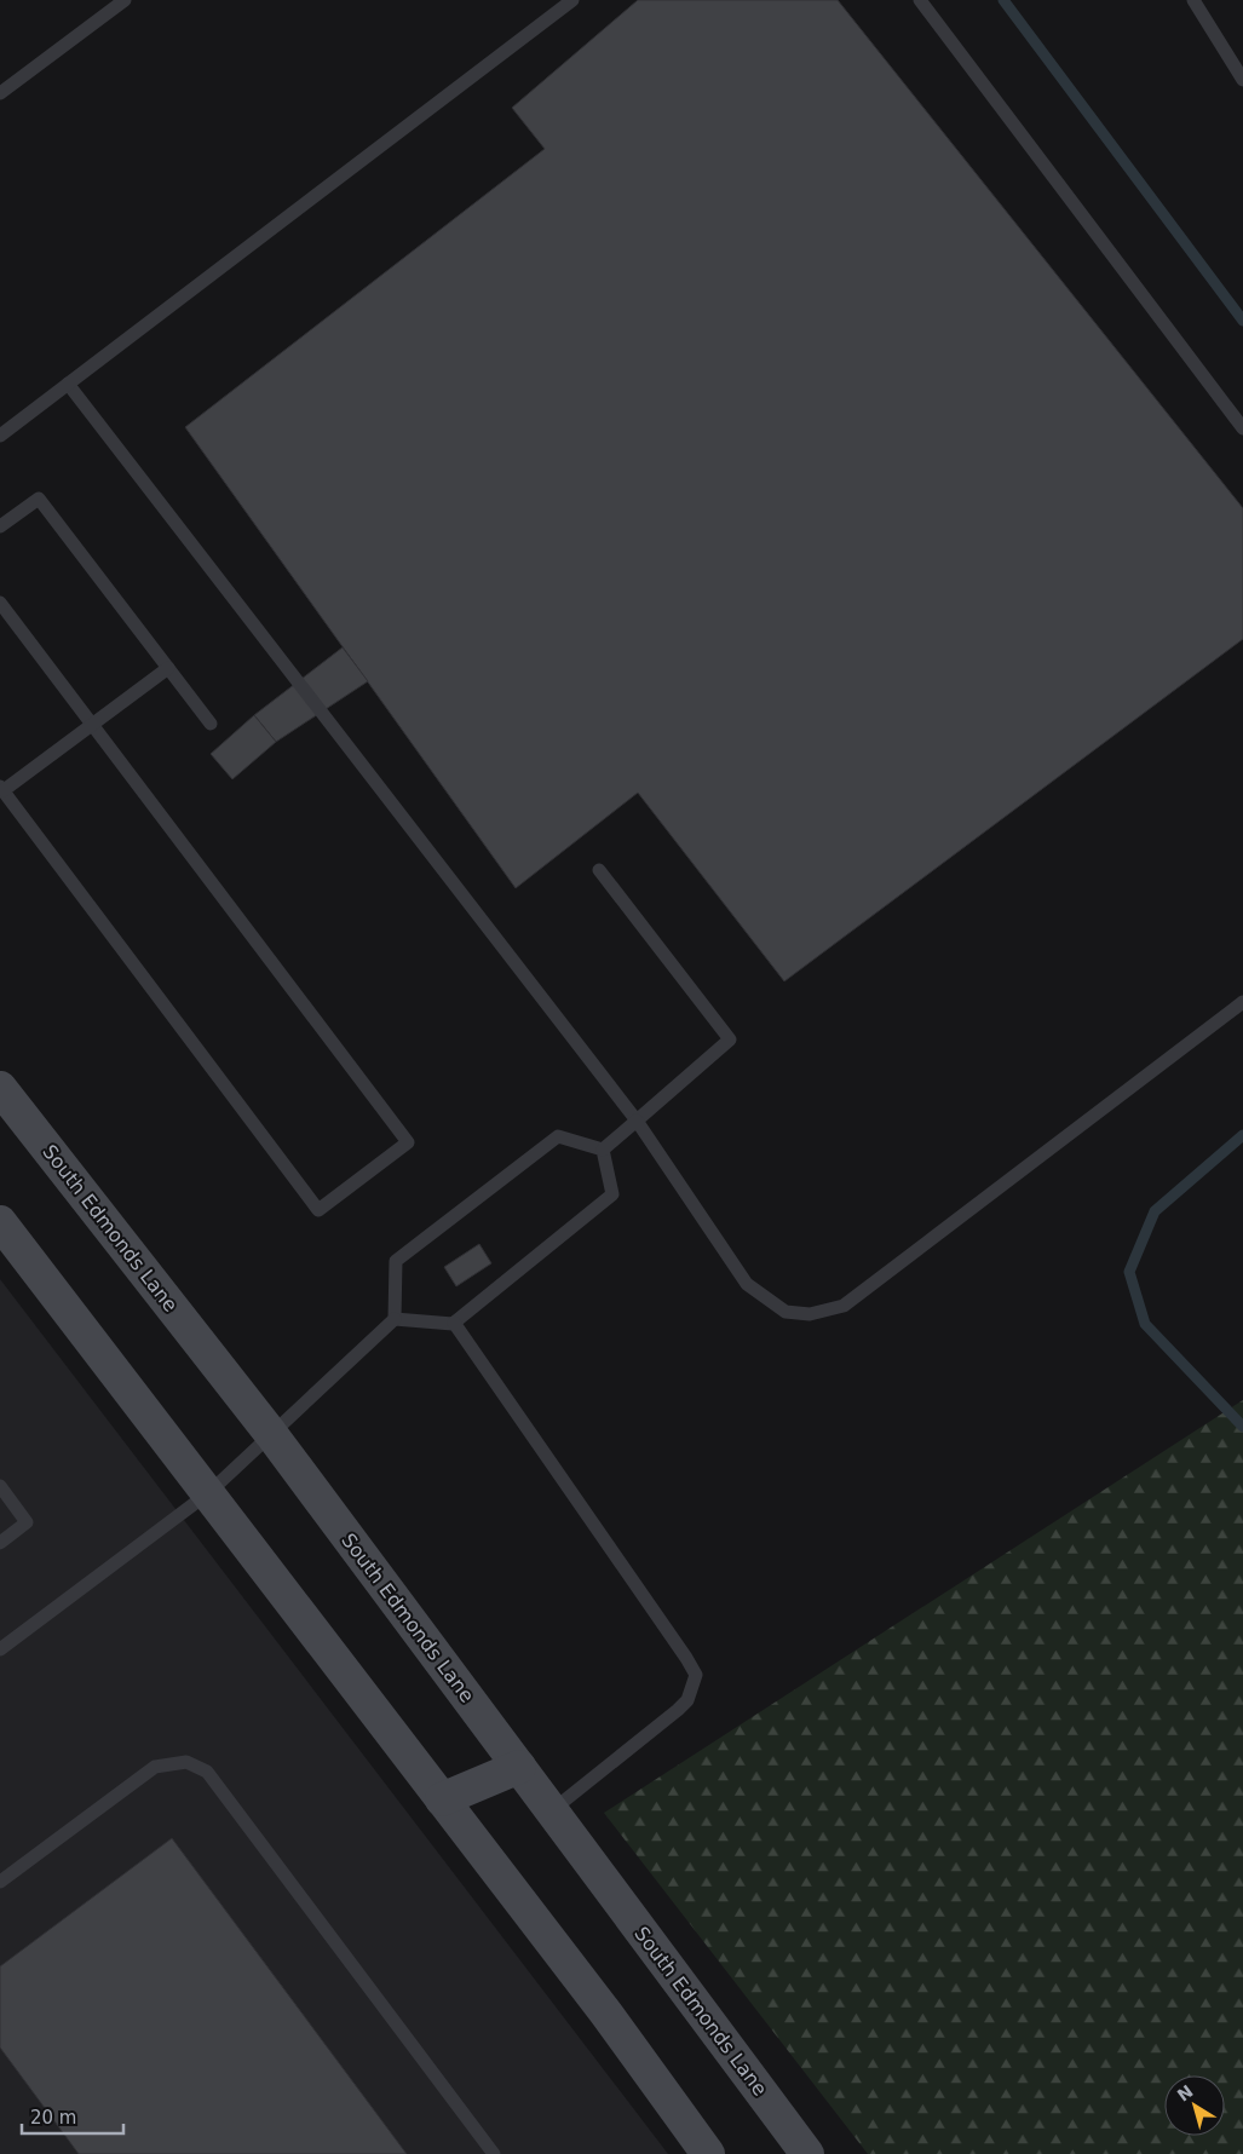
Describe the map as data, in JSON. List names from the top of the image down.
{
  "streets": {
    "main road": ["South Edmonds Lane"]
  },
  "scale_bar": "20 m",
  "north": "top left"
}
